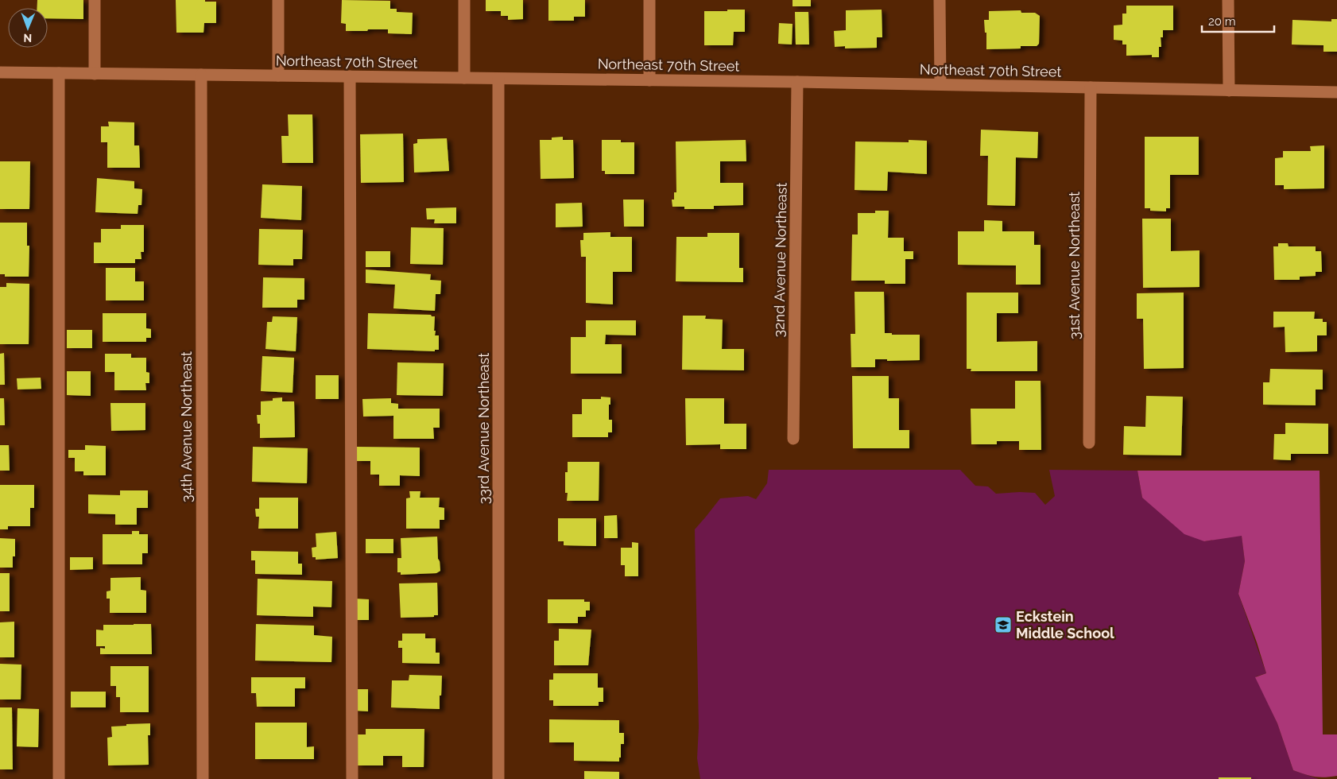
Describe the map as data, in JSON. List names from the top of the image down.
{
  "streets": {
    "street": [
      "Northeast 70th Street",
      "32nd Avenue Northeast",
      "31st Avenue Northeast",
      "34th Avenue Northeast",
      "33rd Avenue Northeast"
    ]
  },
  "crossings": [
    ["Northeast 70th Street", "32nd Avenue Northeast"],
    ["Northeast 70th Street", "31st Avenue Northeast"],
    ["Northeast 70th Street", "34th Avenue Northeast"],
    ["Northeast 70th Street", "33rd Avenue Northeast"]
  ],
  "places": {
    "school or university": ["Eckstein Middle School"]
  },
  "scale_bar": "20 m",
  "north": "bottom"
}
